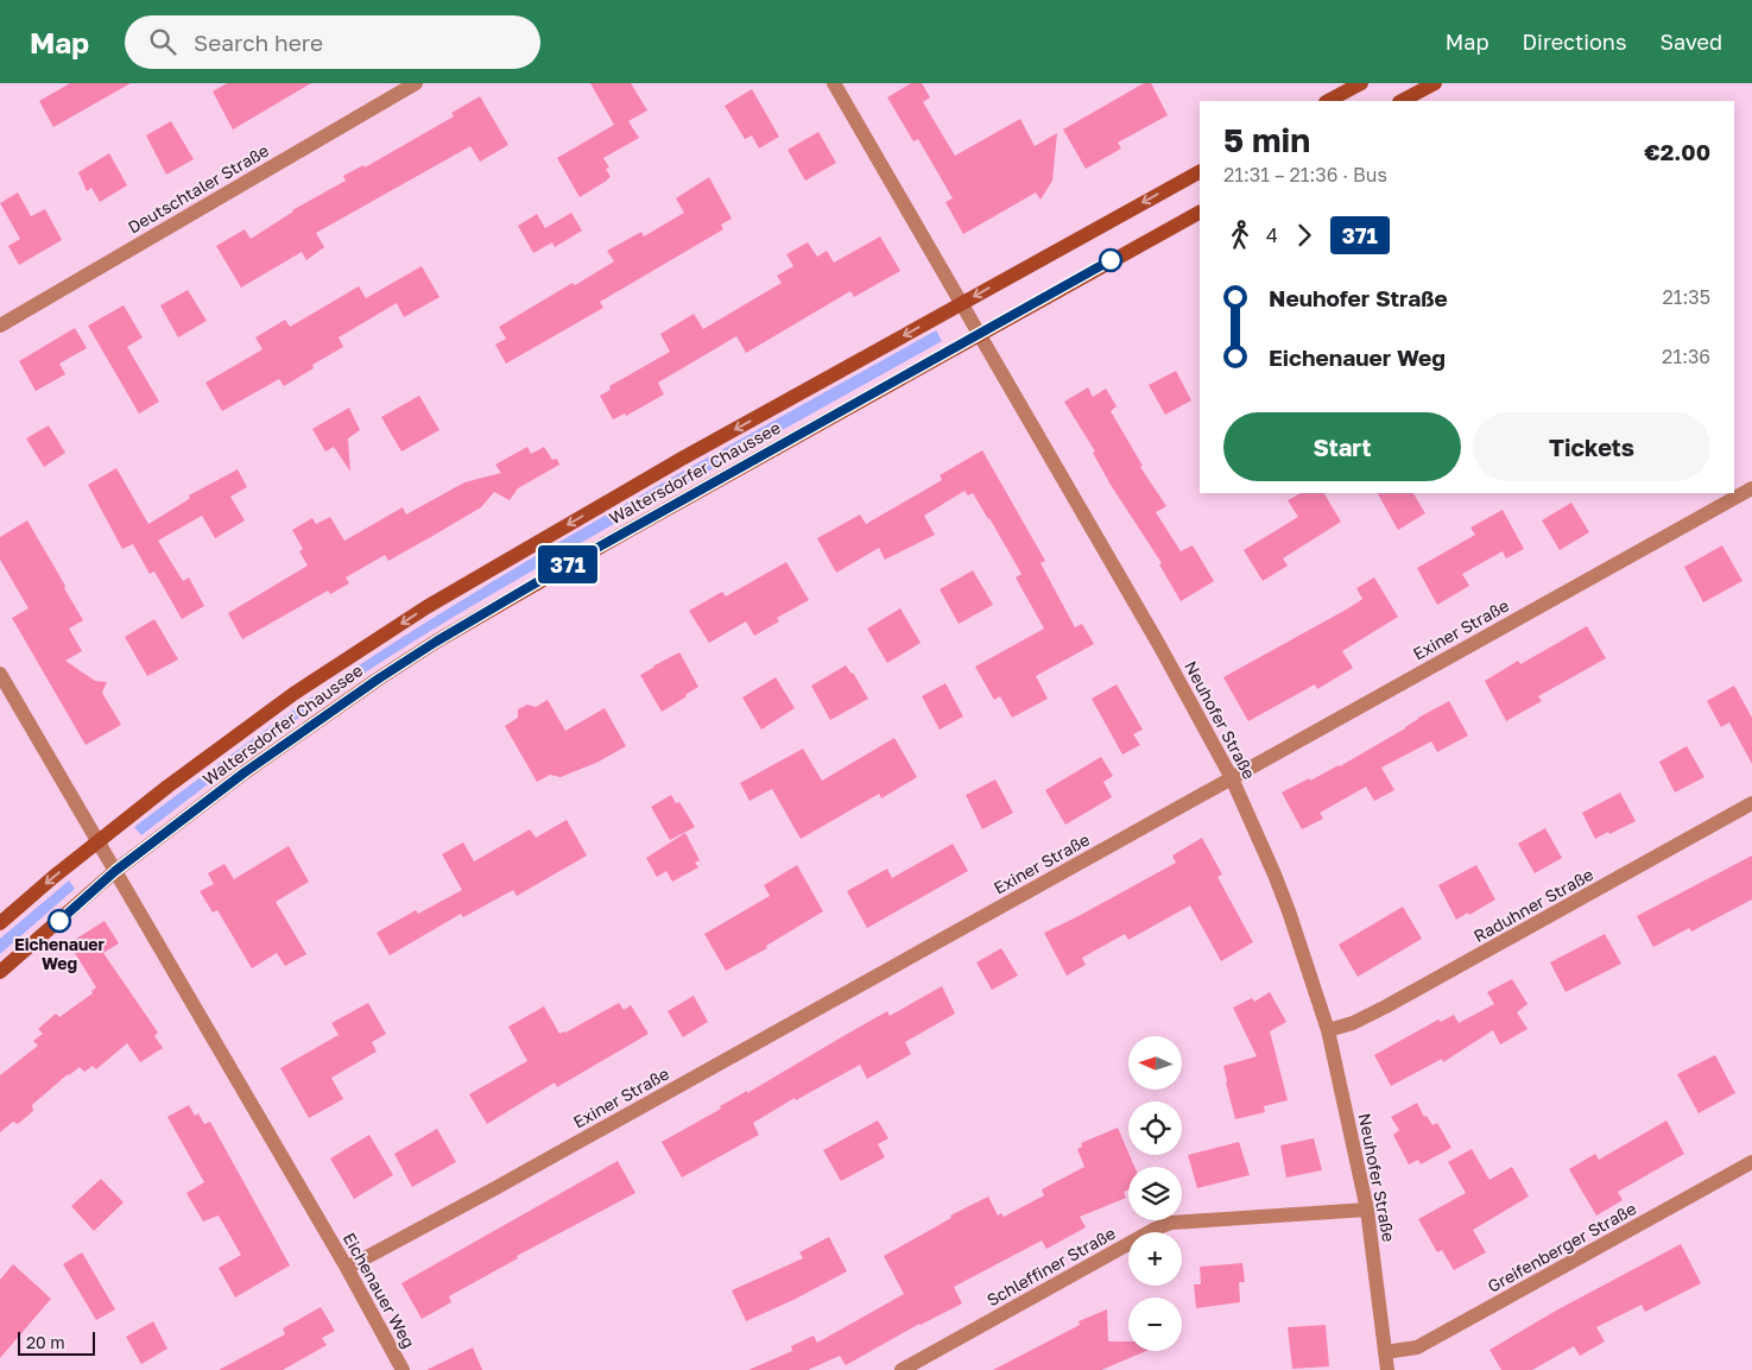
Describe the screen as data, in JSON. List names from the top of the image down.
{
  "streets": {
    "main road": ["Waltersdorfer Chaussee"],
    "street": [
      "Deutschtaler Straße",
      "Exiner Straße",
      "Neuhofer Straße",
      "Raduhner Straße",
      "Greifenberger Straße",
      "Schleffiner Straße",
      "Eichenauer Weg"
    ]
  },
  "crossings": [
    ["Waltersdorfer Chaussee", "Neuhofer Straße"],
    ["Waltersdorfer Chaussee", "Eichenauer Weg"],
    ["Exiner Straße", "Neuhofer Straße"],
    ["Exiner Straße", "Eichenauer Weg"],
    ["Neuhofer Straße", "Raduhner Straße"],
    ["Neuhofer Straße", "Greifenberger Straße"],
    ["Neuhofer Straße", "Schleffiner Straße"]
  ],
  "places": ["Eichenauer Weg"],
  "lines": ["bus line 371"],
  "scale_bar": "20 m",
  "north": "left",
  "page": {
    "header": "Map",
    "search": "Search here",
    "nav": ["Map", "Directions", "Saved"],
    "on_map": "371",
    "heading": ["5 min", "21:31 – 21:36 · Bus", "€2.00"],
    "legs": ["4", "371"],
    "list": [
      {
        "name": "Neuhofer Straße",
        "value": "21:35"
      },
      {
        "name": "Eichenauer Weg",
        "value": "21:36"
      }
    ],
    "buttons": ["Start", "Tickets"],
    "map_buttons": ["+", "−"],
    "scale": "20 m"
  }
}
